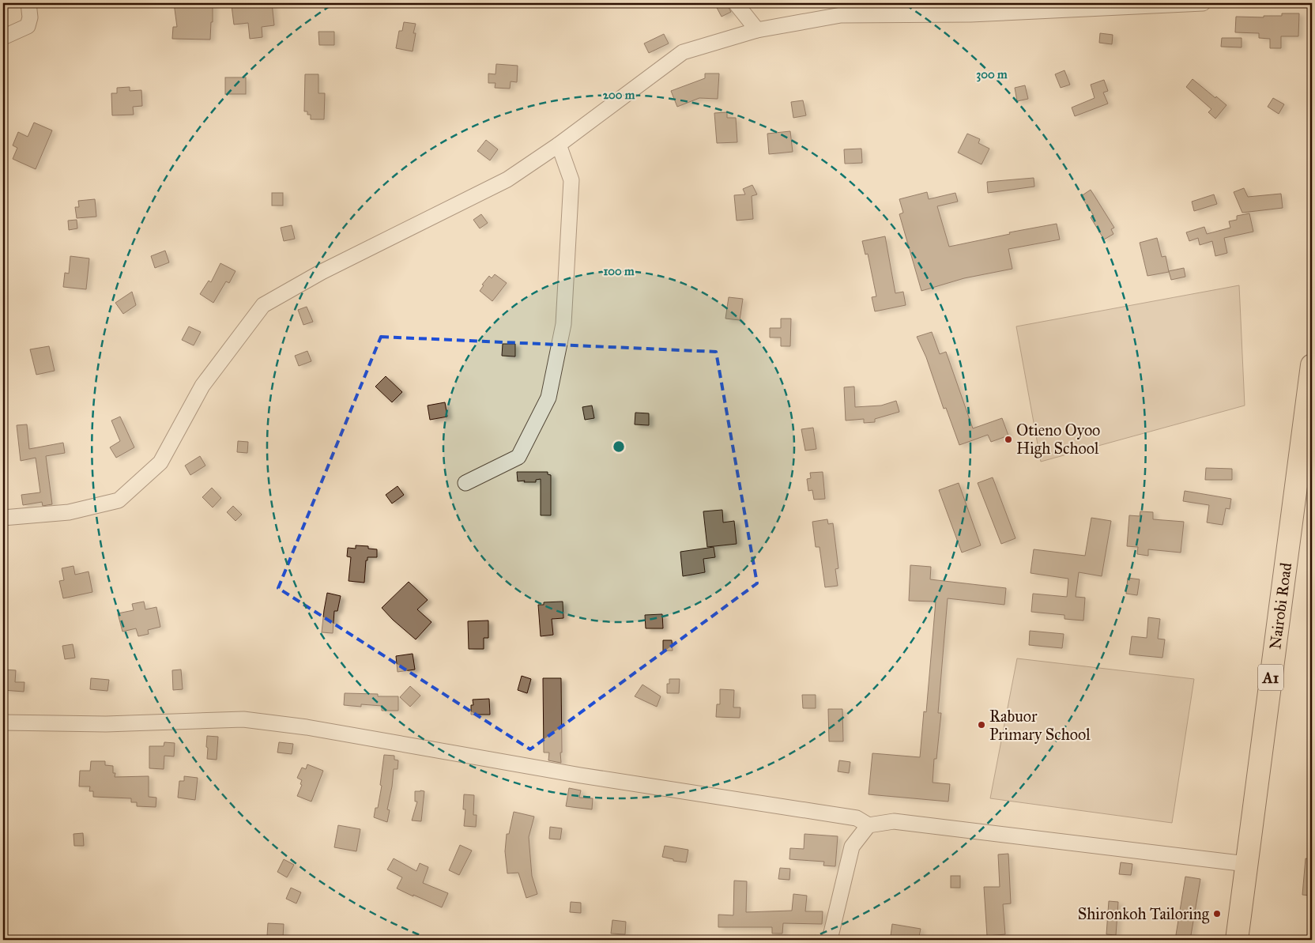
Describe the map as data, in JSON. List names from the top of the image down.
{
  "streets": {
    "highway": ["Nairobi Road", "A1"]
  },
  "places": ["Otieno Oyoo High School", "Rabuor Primary School", "Shironkoh Tailoring"],
  "rings": ["300 m", "200 m", "100 m"]
}
